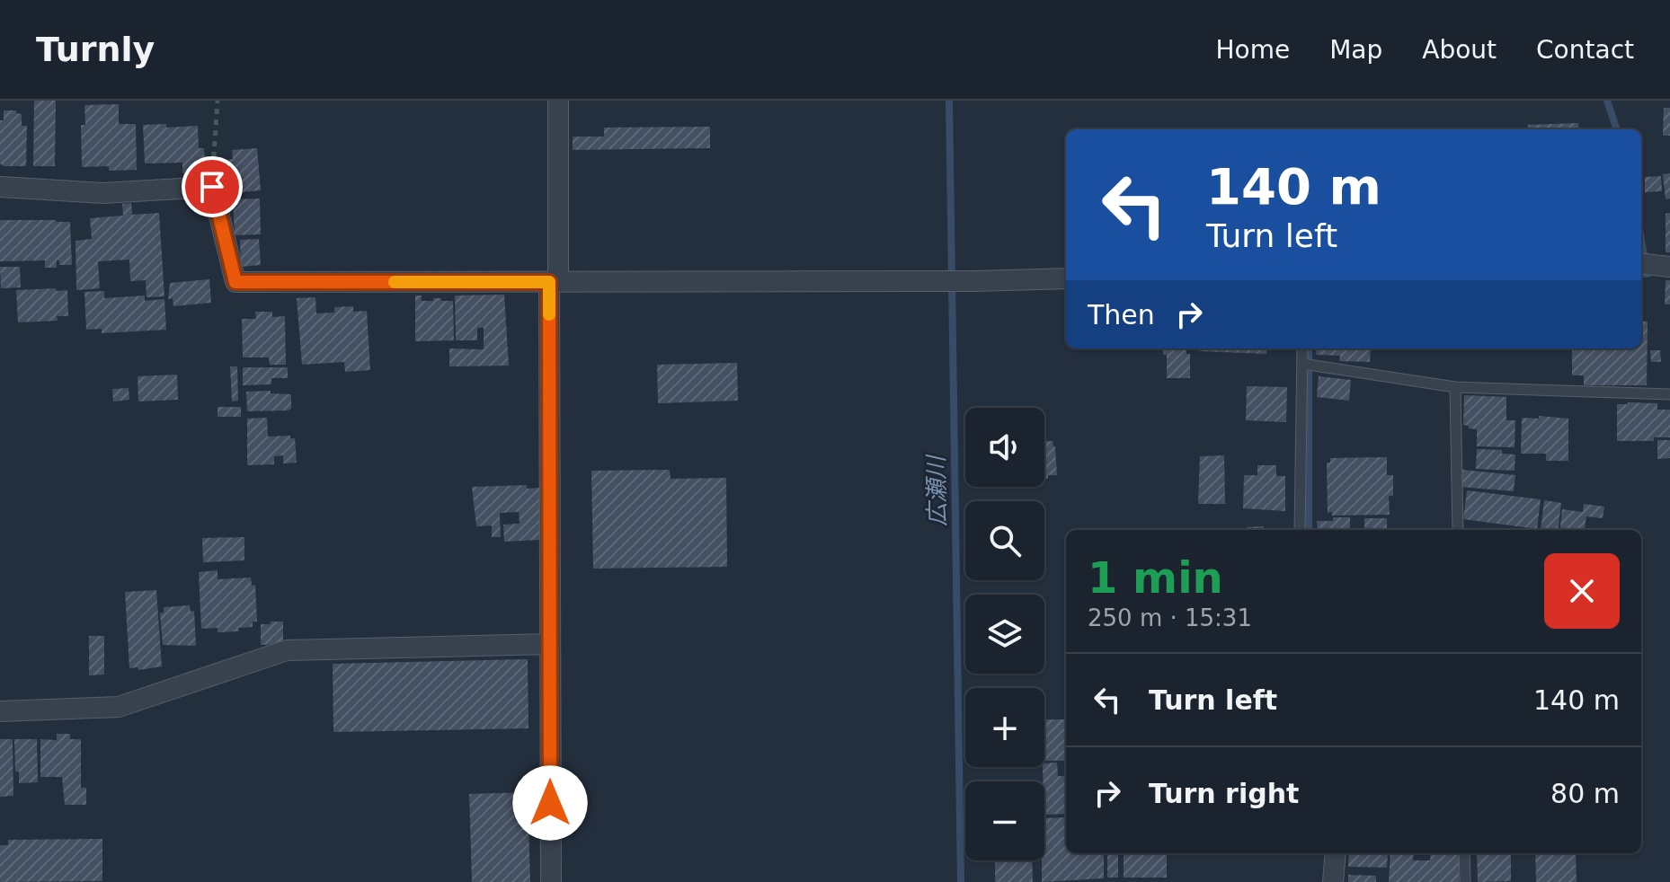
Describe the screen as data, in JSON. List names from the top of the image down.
{
  "water": ["広瀬川"],
  "page": {
    "header": "Turnly",
    "nav": [
      "Home",
      "Map",
      "About",
      "Contact"
    ],
    "turn": ["140 m", "Turn left"],
    "then": "Then",
    "map_buttons": ["+", "−"],
    "heading": ["1 min", "250 m · 15:31"],
    "list": [
      {
        "name": "Turn left",
        "value": "140 m"
      },
      {
        "name": "Turn right",
        "value": "80 m"
      }
    ]
  }
}
